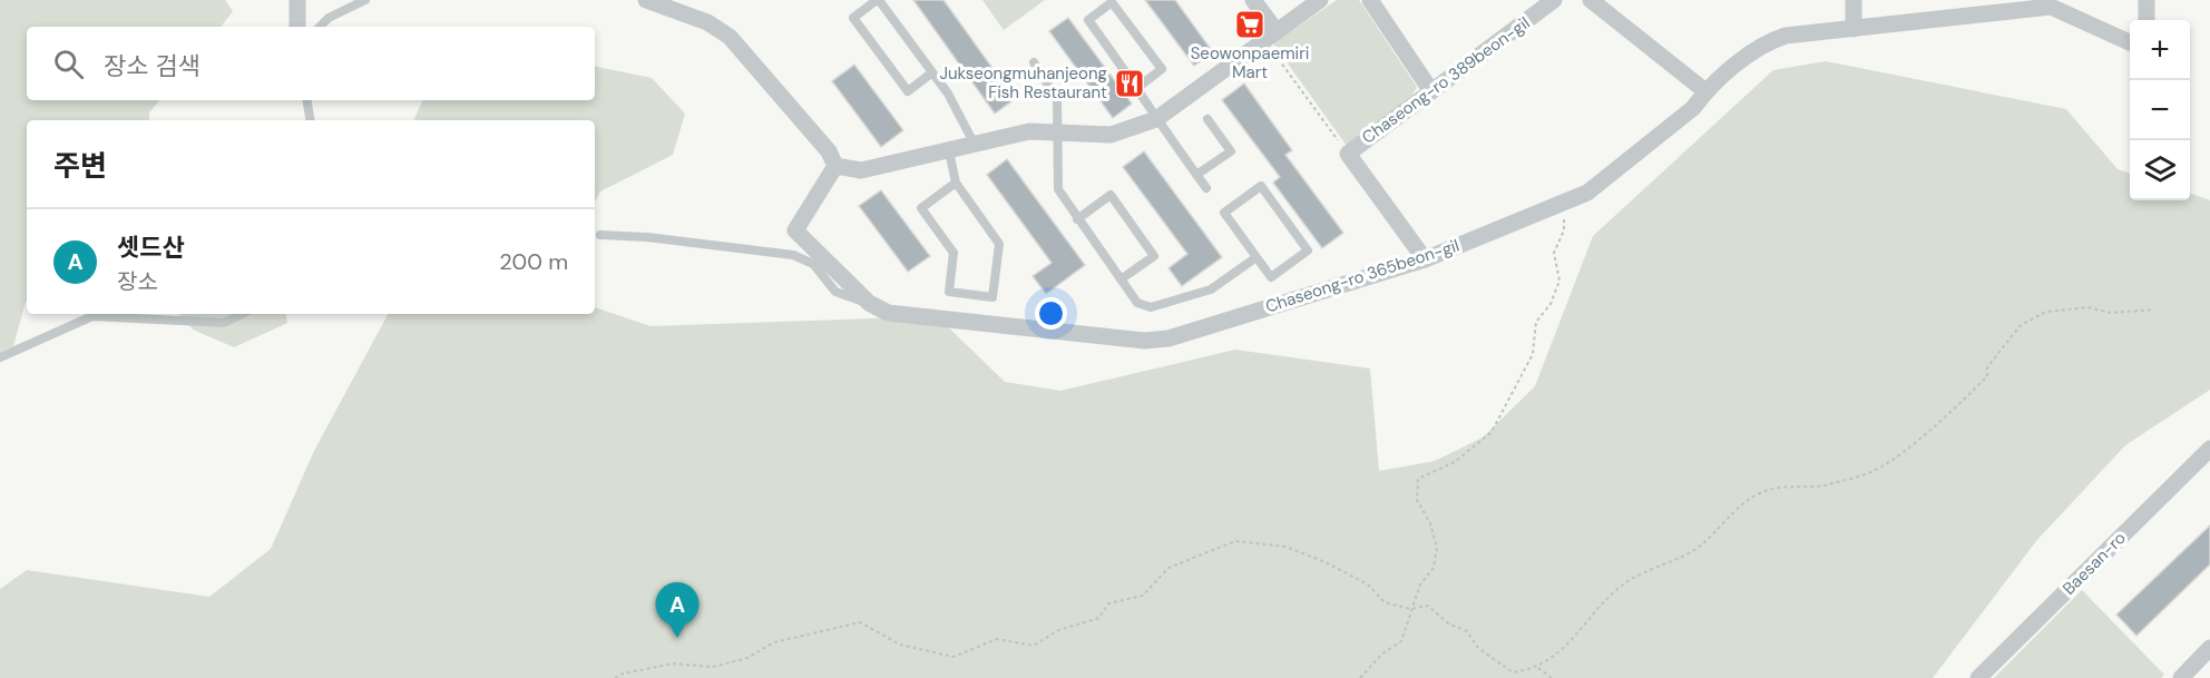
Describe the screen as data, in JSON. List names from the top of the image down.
{
  "streets": {
    "street": ["Chaseong-ro 389beon-gil", "Chaseong-ro 365beon-gil", "Baesan-ro"]
  },
  "crossings": [
    ["Chaseong-ro 389beon-gil", "Chaseong-ro 365beon-gil"]
  ],
  "places": {
    "supermarket": ["Seowonpaemiri Mart"],
    "restaurant": ["Jukseongmuhanjeong Fish Restaurant"]
  },
  "page": {
    "map_buttons": ["+", "−"],
    "search": "장소 검색",
    "heading": "주변",
    "list": [
      {
        "mark": "A",
        "name": "셋드산",
        "note": "장소",
        "value": "200 m"
      }
    ],
    "pins": "A"
  }
}
